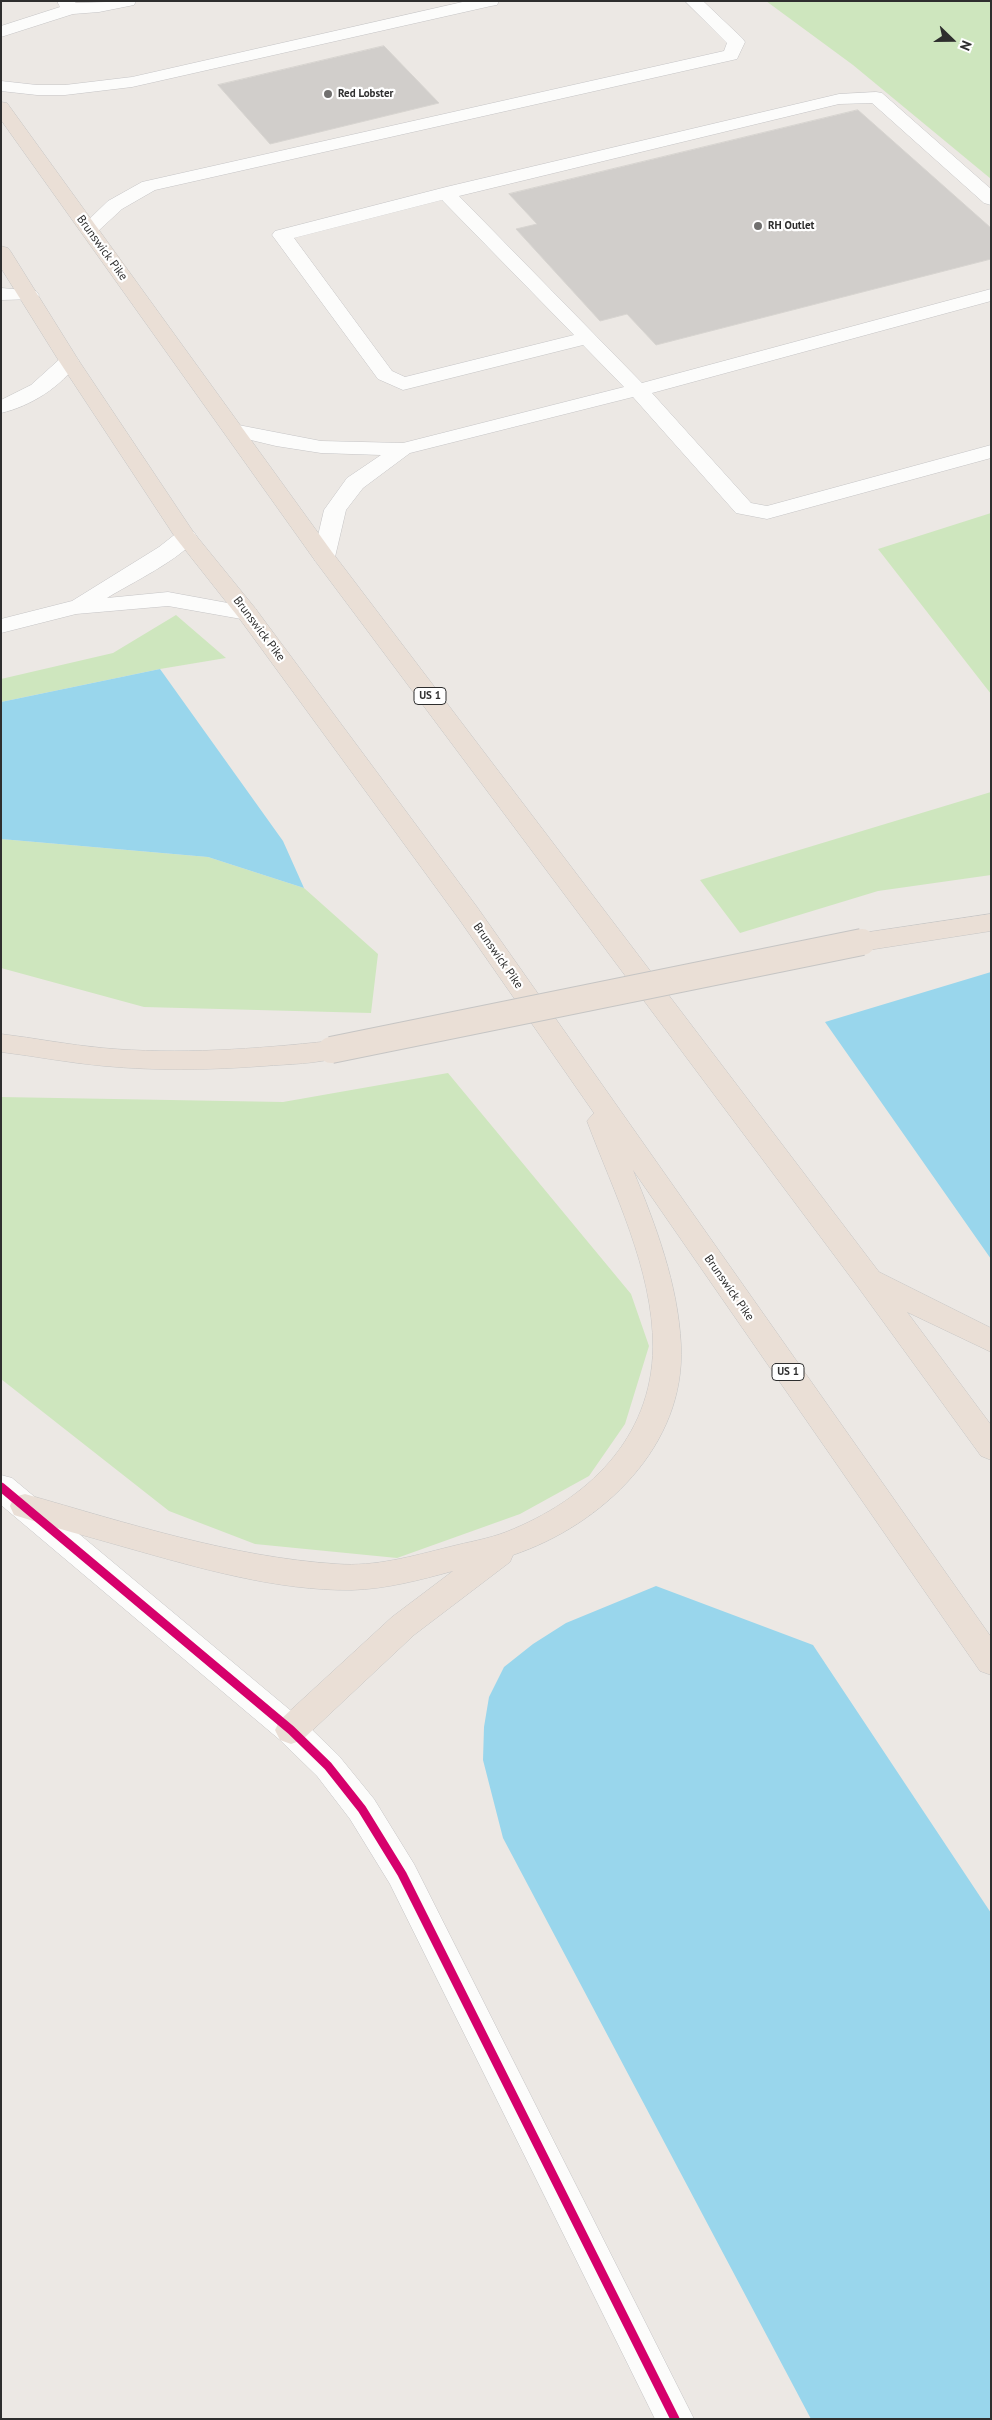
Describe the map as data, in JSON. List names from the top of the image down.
{
  "streets": {
    "highway": ["Brunswick Pike", "US 1"]
  },
  "places": ["Red Lobster", "RH Outlet"],
  "north": "right"
}
